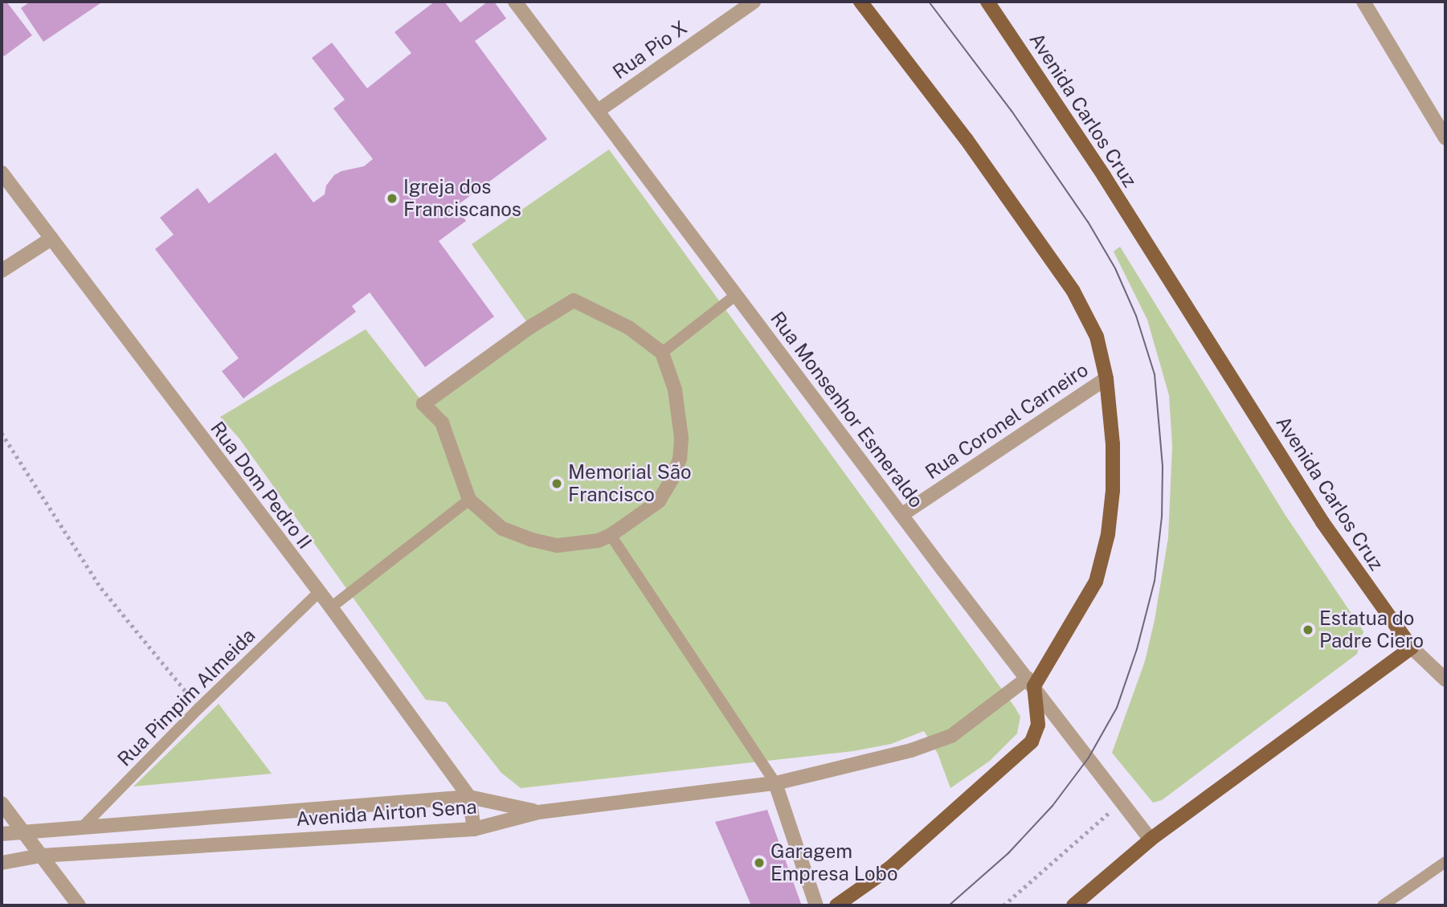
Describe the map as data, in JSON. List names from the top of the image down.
{
  "streets": {
    "main road": ["Avenida Carlos Cruz"],
    "street": [
      "Rua Pio X",
      "Rua Monsenhor Esmeraldo",
      "Rua Coronel Carneiro",
      "Rua Dom Pedro II",
      "Avenida Airton Sena"
    ],
    "lane": ["Rua Pimpim Almeida"]
  },
  "crossings": [
    ["Rua Pio X", "Rua Monsenhor Esmeraldo"],
    ["Rua Monsenhor Esmeraldo", "Rua Coronel Carneiro"],
    ["Rua Dom Pedro II", "Rua Pimpim Almeida"],
    ["Rua Dom Pedro II", "Avenida Airton Sena"],
    ["Rua Pimpim Almeida", "Avenida Airton Sena"]
  ],
  "places": [
    "Igreja dos Franciscanos",
    "Memorial São Francisco",
    "Estatua do Padre Ciero",
    "Garagem Empresa Lobo"
  ]
}
